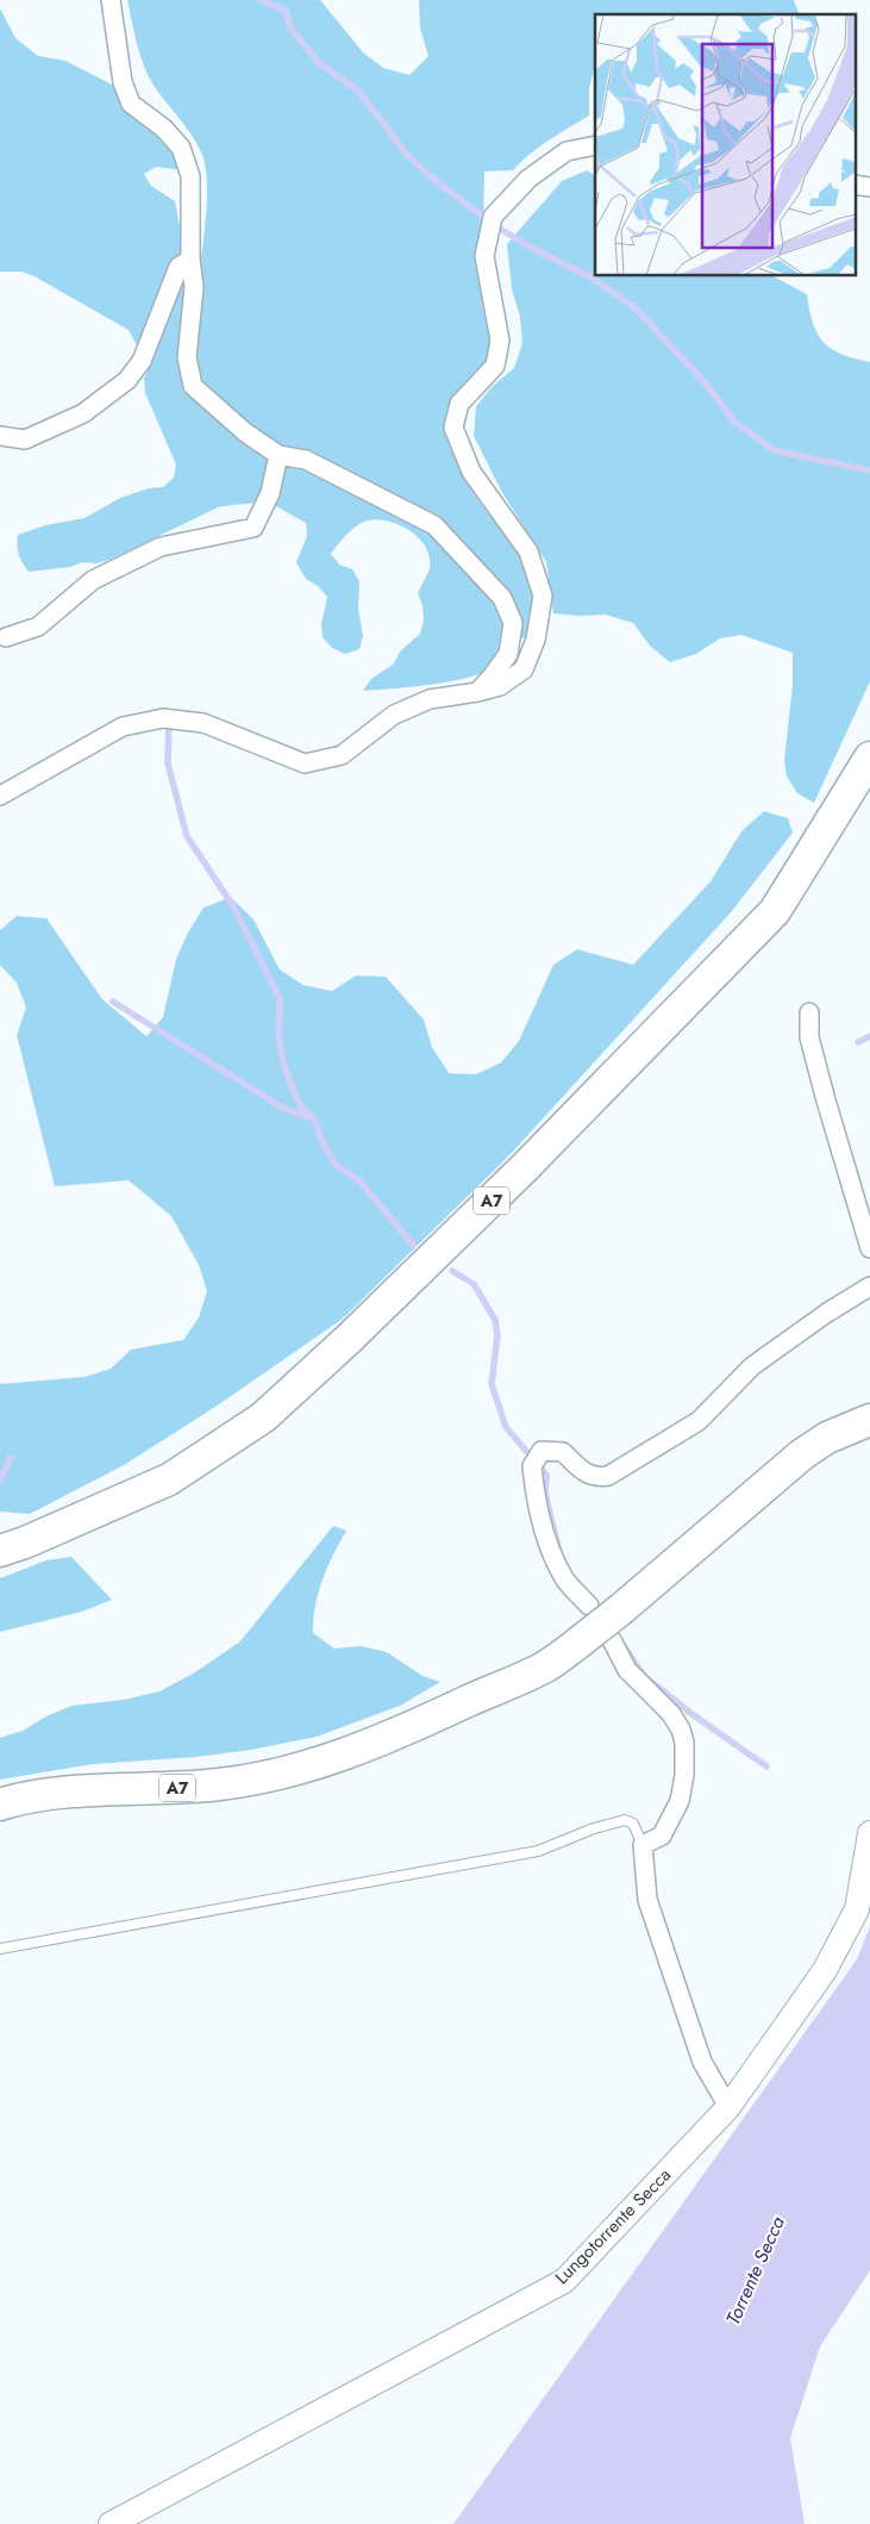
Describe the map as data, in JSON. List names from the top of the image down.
{
  "streets": {
    "highway": ["A7"],
    "main road": ["Lungotorrente Secca"]
  },
  "water": ["Torrente Secca"]
}
